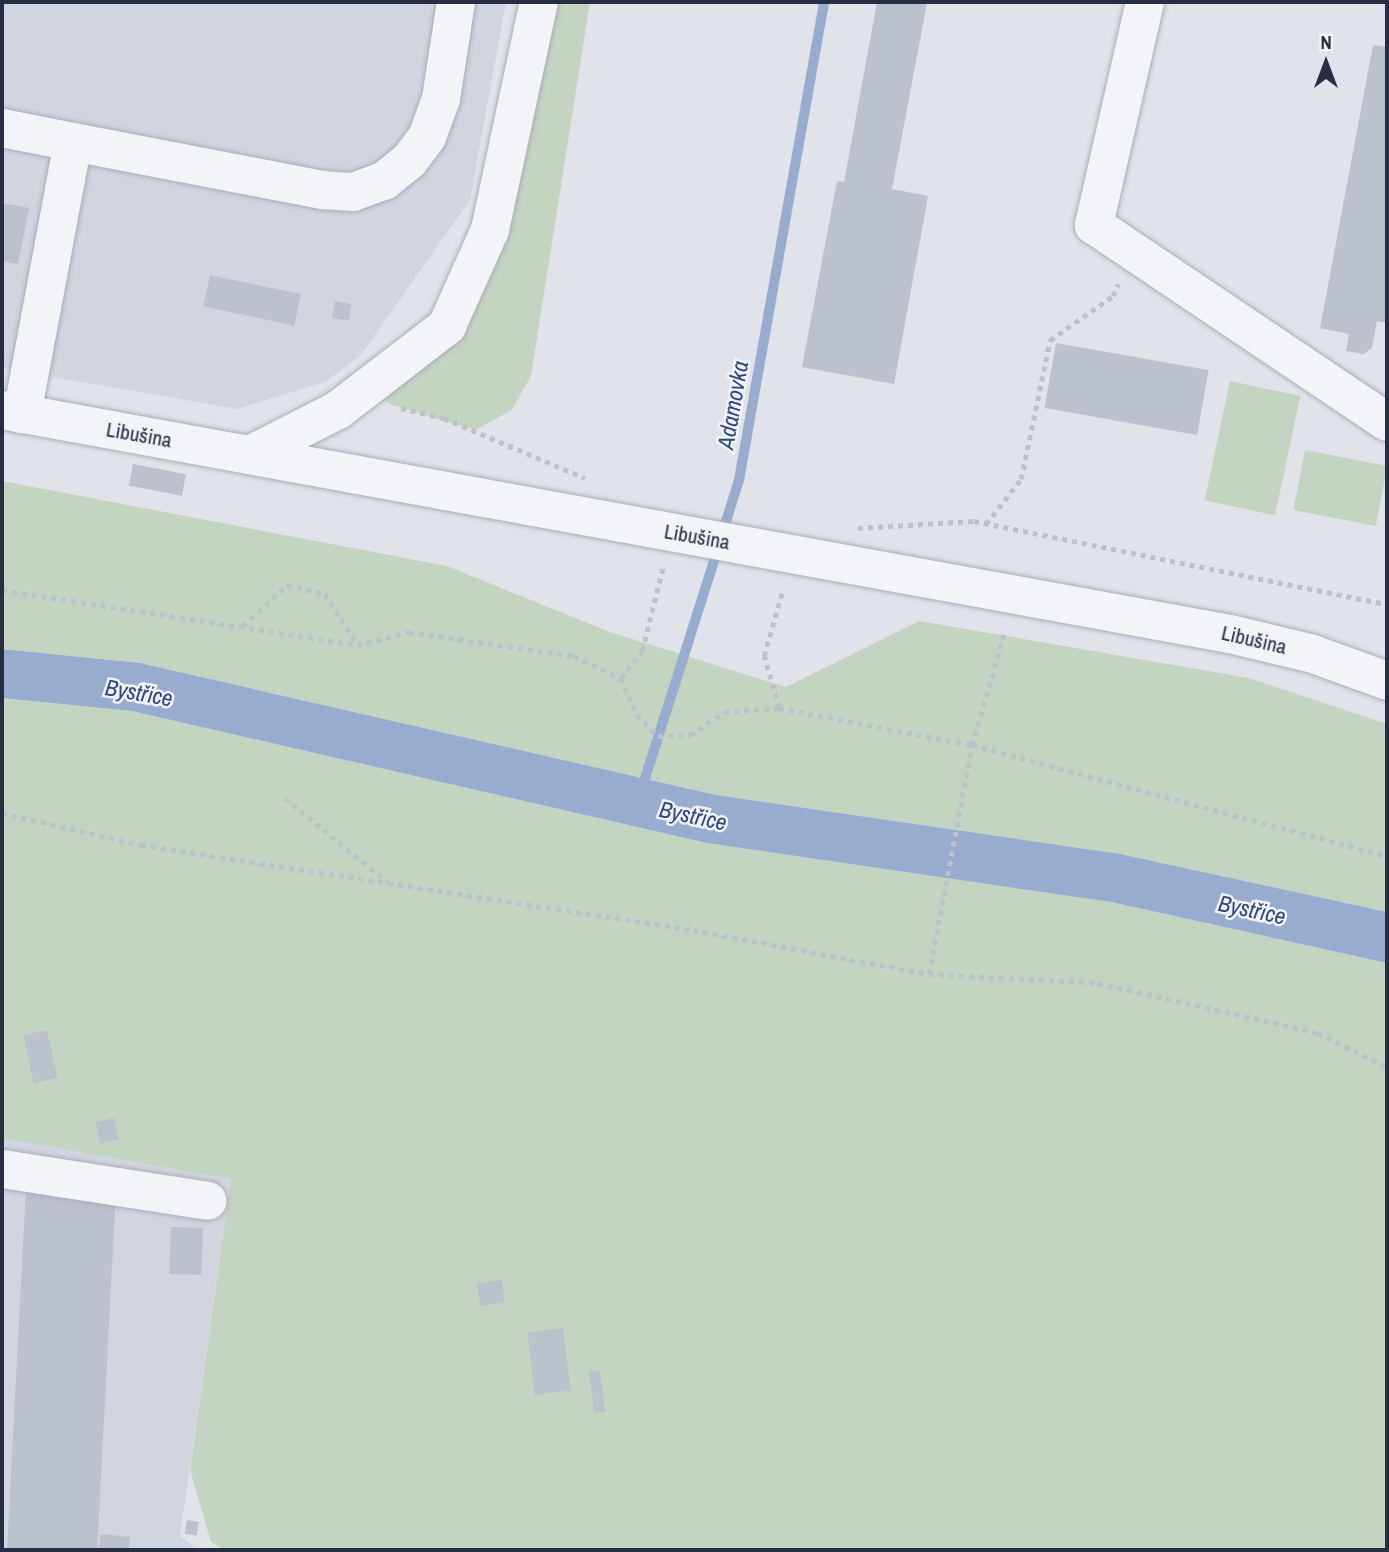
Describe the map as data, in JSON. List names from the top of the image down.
{
  "streets": {
    "street": ["Libušina"]
  },
  "water": ["Adamovka", "Bystřice"],
  "north": "top"
}
